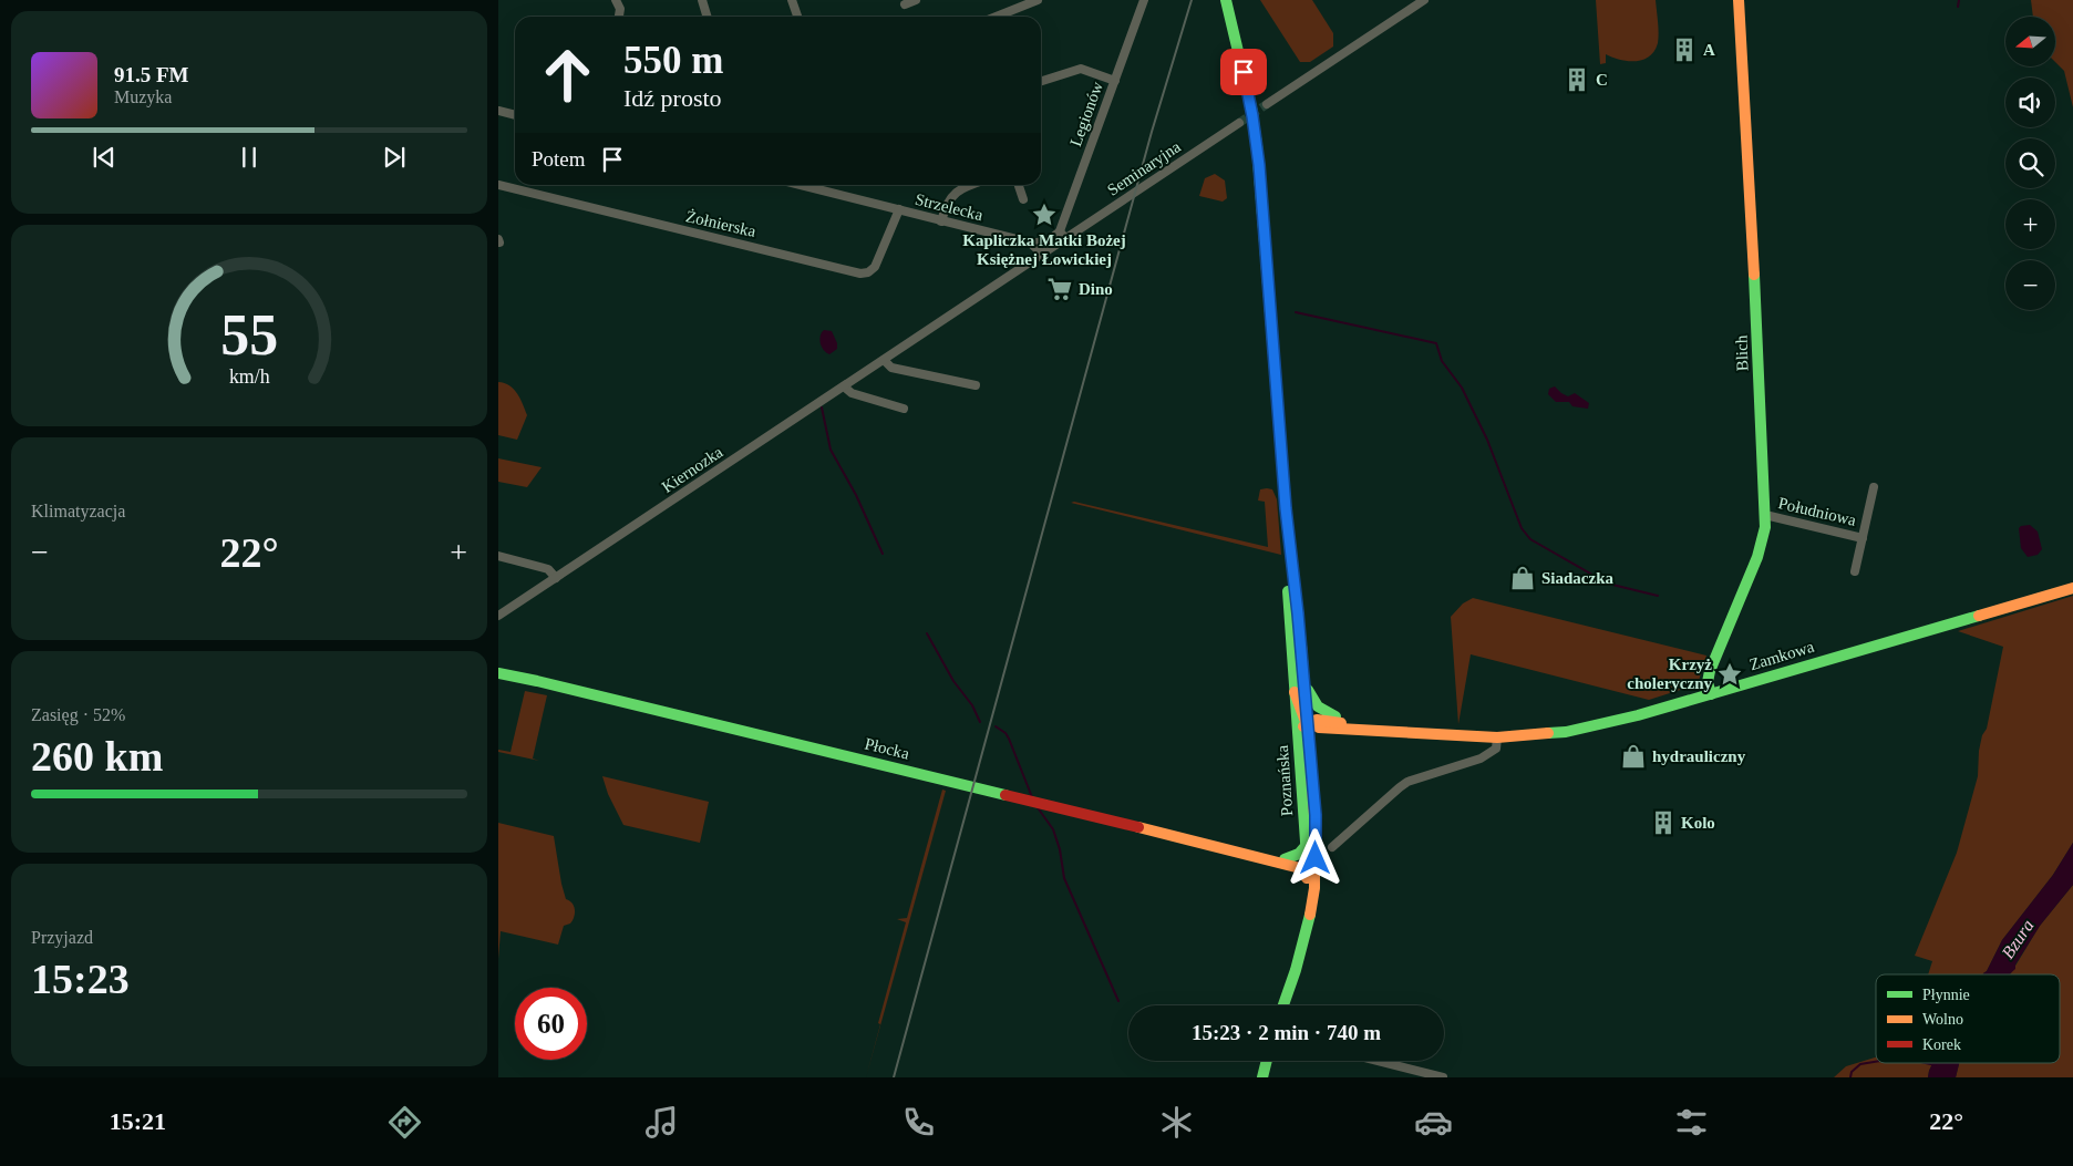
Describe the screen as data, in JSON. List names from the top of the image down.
{
  "streets": {
    "main road": [
      "Blich",
      "Zamkowa",
      "Płocka",
      "Poznańska"
    ],
    "street": [
      "Legionów",
      "Seminaryjna",
      "Strzelecka",
      "Żołnierska",
      "Kiernozka",
      "Południowa"
    ]
  },
  "crossings": [
    ["Legionów", "Seminaryjna"],
    ["Legionów", "Kiernozka"],
    ["Seminaryjna", "Kiernozka"],
    ["Strzelecka", "Żołnierska"],
    ["Blich", "Południowa"],
    ["Blich", "Zamkowa"],
    ["Zamkowa", "Poznańska"],
    ["Płocka", "Poznańska"]
  ],
  "water": ["Bzura"],
  "places": {
    "building": ["A", "C", "Kolo"],
    "place": ["Kapliczka Matki Bożej Księżnej Łowickiej", "Krzyż choleryczny"],
    "supermarket": ["Dino"],
    "shop": ["Siadaczka", "hydrauliczny"]
  },
  "legend": ["Płynnie", "Wolno", "Korek"],
  "north": "left",
  "page": {
    "map_buttons": ["+", "−"],
    "turn": ["550 m", "Idź prosto"],
    "song": ["91.5 FM", "Muzyka"],
    "then": "Potem",
    "tile": [
      "Klimatyzacja",
      ["Zasięg · 52%", "260 km"],
      ["Przyjazd", "15:23"]
    ],
    "heat": ["−", "22°", "+"],
    "limit": "60",
    "trip": "15:23 · 2 min · 740 m",
    "tabs": ["15:21", "22°"],
    "gauge": ["55", "km/h"]
  }
}
